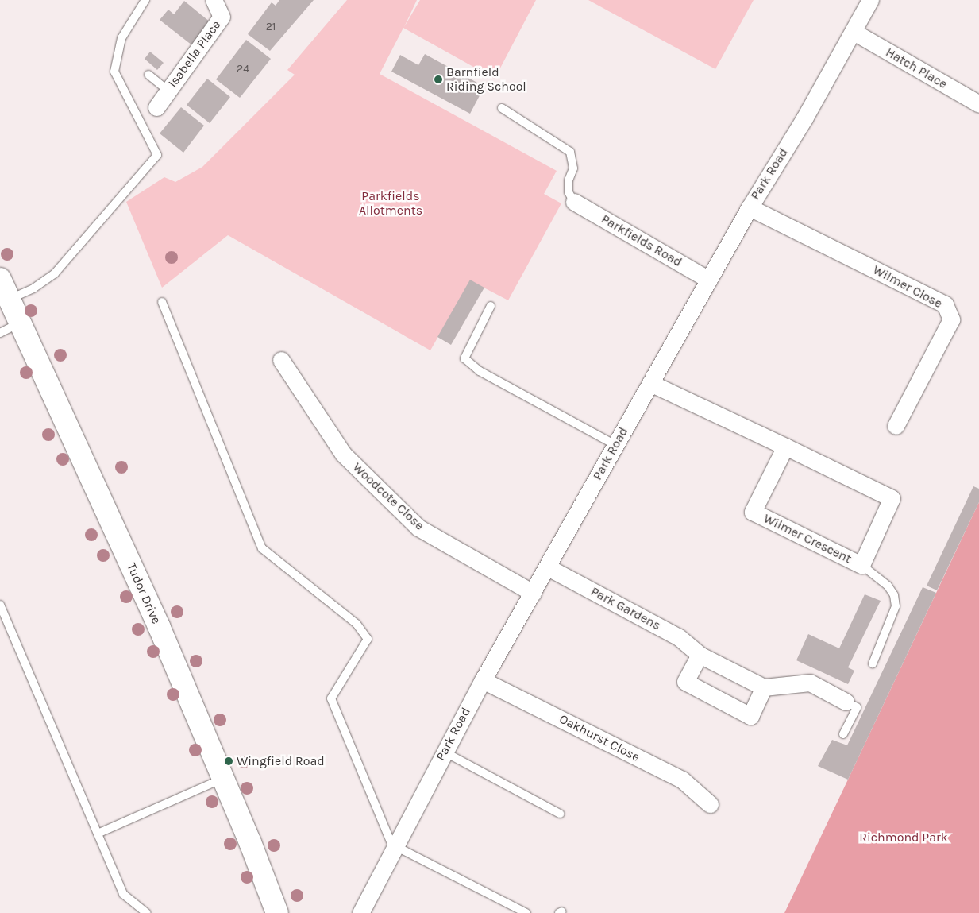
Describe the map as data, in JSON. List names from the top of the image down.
{
  "streets": {
    "street": [
      "Isabella Place",
      "Hatch Place",
      "Park Road",
      "Parkfields Road",
      "Wilmer Close",
      "Woodcote Close",
      "Wilmer Crescent",
      "Tudor Drive",
      "Park Gardens",
      "Oakhurst Close"
    ]
  },
  "crossings": [
    ["Hatch Place", "Park Road"],
    ["Park Road", "Parkfields Road"],
    ["Park Road", "Wilmer Close"],
    ["Park Road", "Woodcote Close"],
    ["Park Road", "Wilmer Crescent"],
    ["Park Road", "Park Gardens"],
    ["Park Road", "Oakhurst Close"]
  ],
  "parks": ["Parkfields Allotments", "Richmond Park"],
  "places": ["Barnfield Riding School", "Wingfield Road"],
  "house_numbers": ["21", "24"]
}
